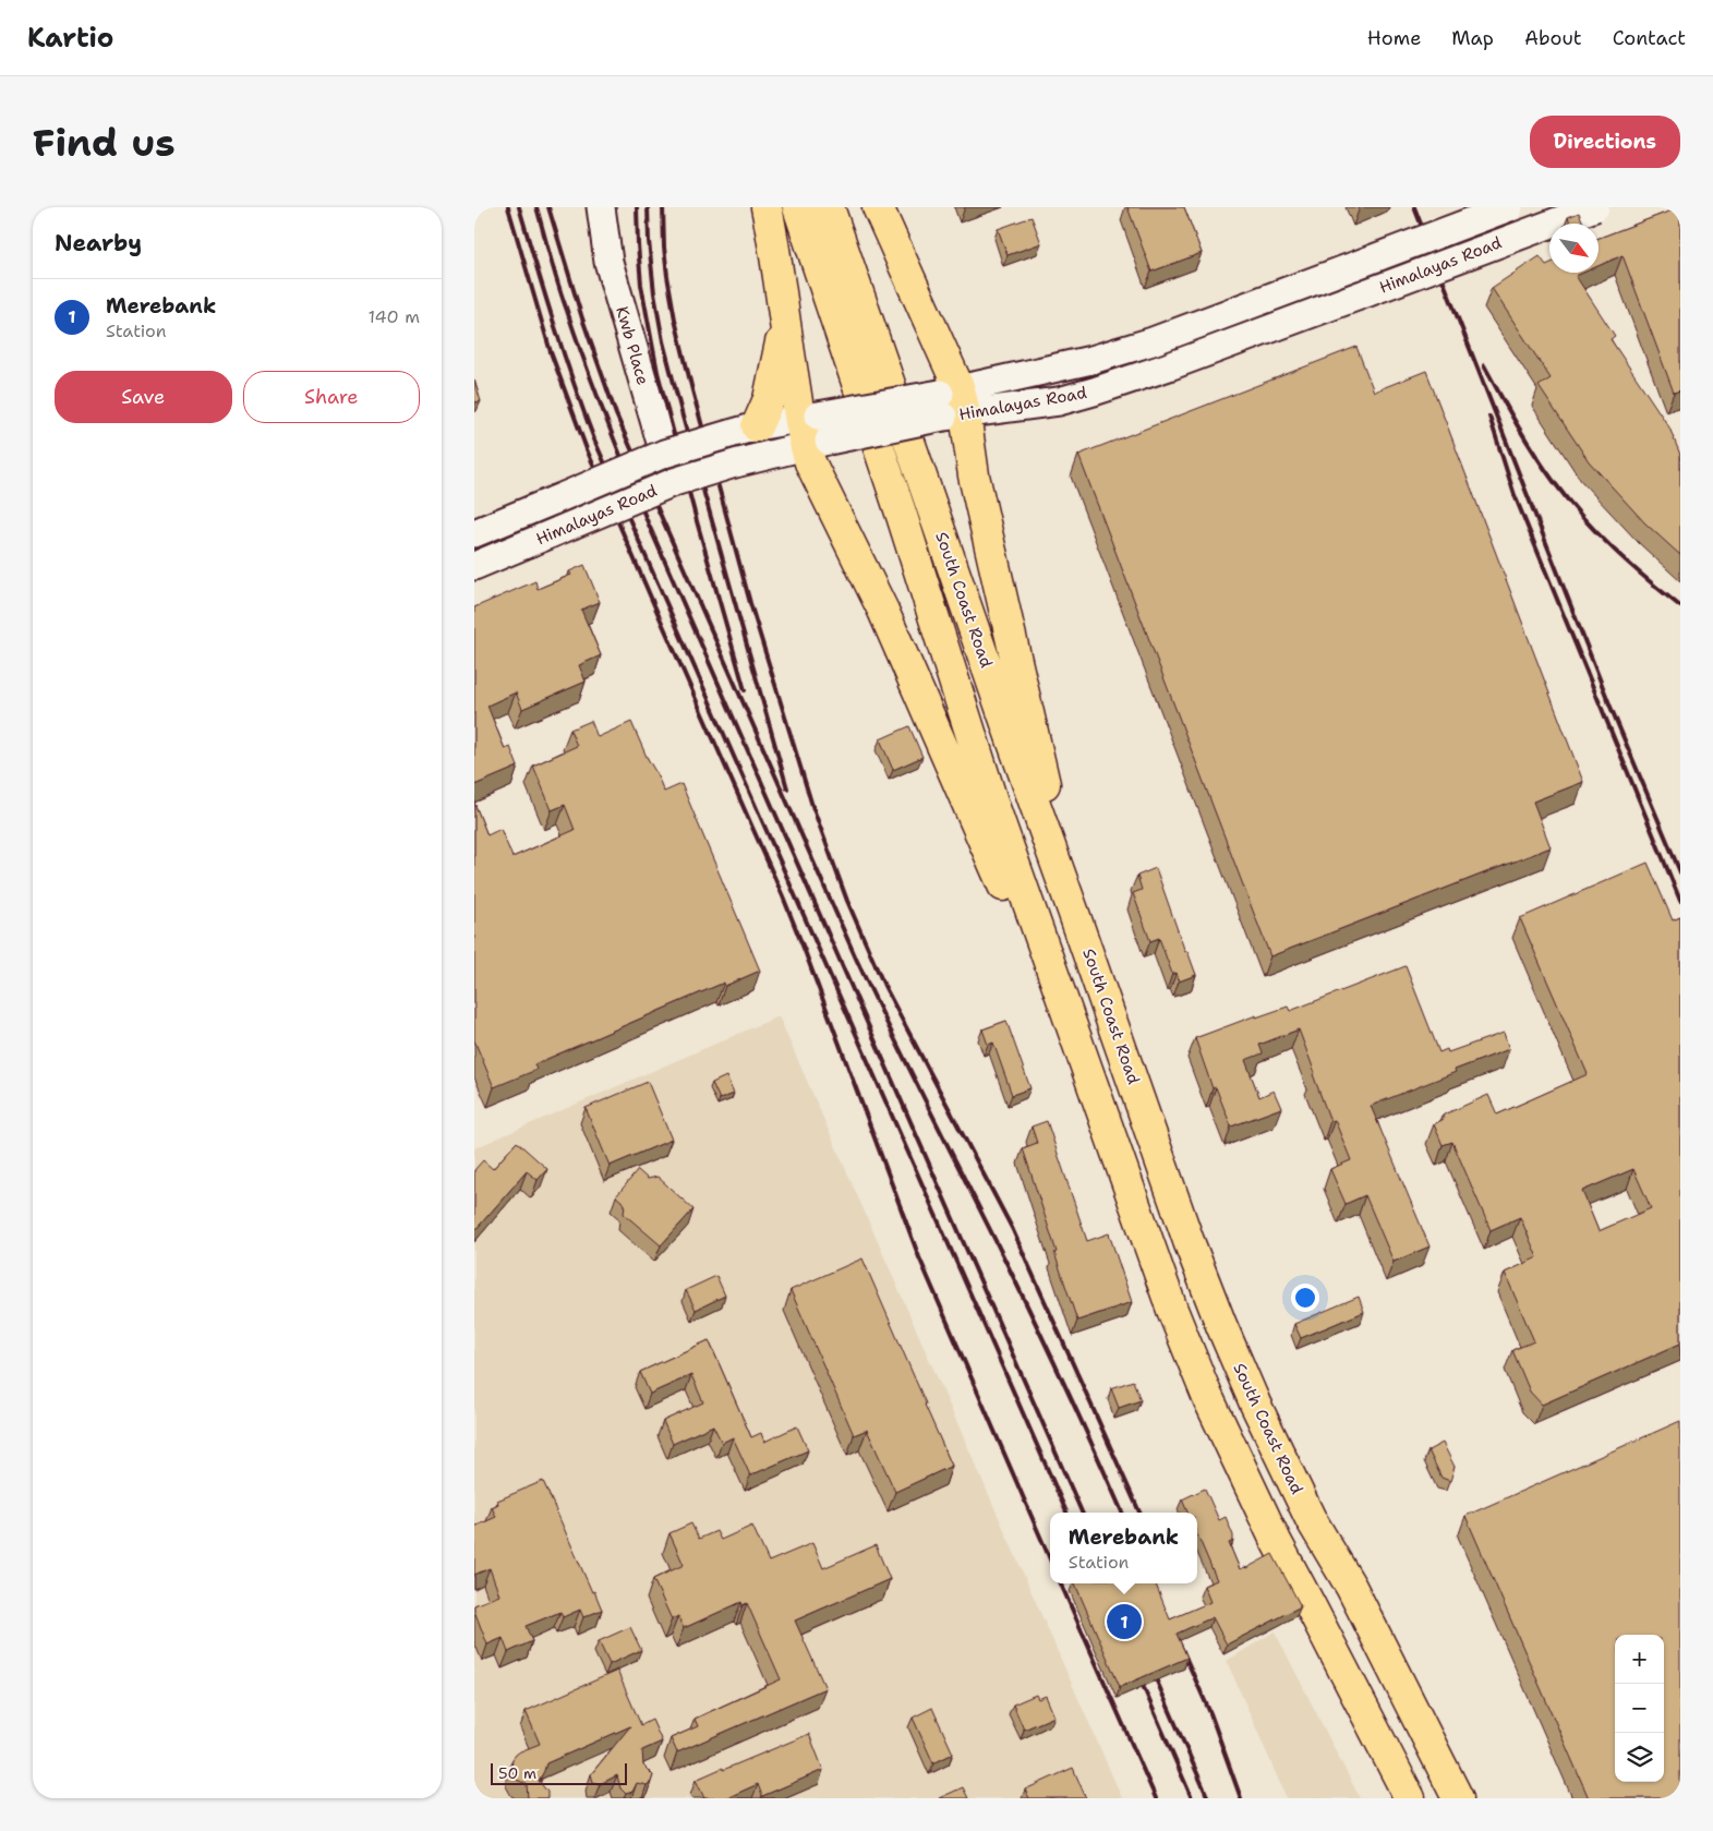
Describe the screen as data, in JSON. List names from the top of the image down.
{
  "streets": {
    "main road": ["South Coast Road"],
    "street": ["Himalayas Road", "Kwb Place"]
  },
  "crossings": [
    ["Himalayas Road", "Kwb Place"]
  ],
  "scale_bar": "50 m",
  "north": "bottom right",
  "page": {
    "header": "Kartio",
    "nav": [
      "Home",
      "Map",
      "About",
      "Contact"
    ],
    "buttons": [
      "Directions",
      ["Save", "Share"]
    ],
    "title": "Find us",
    "heading": "Nearby",
    "list": [
      {
        "mark": "1",
        "name": "Merebank",
        "note": "Station",
        "value": "140 m"
      }
    ],
    "popup": ["Merebank", "Station"],
    "pins": "1",
    "map_buttons": ["+", "−"],
    "scale": "50 m"
  }
}
